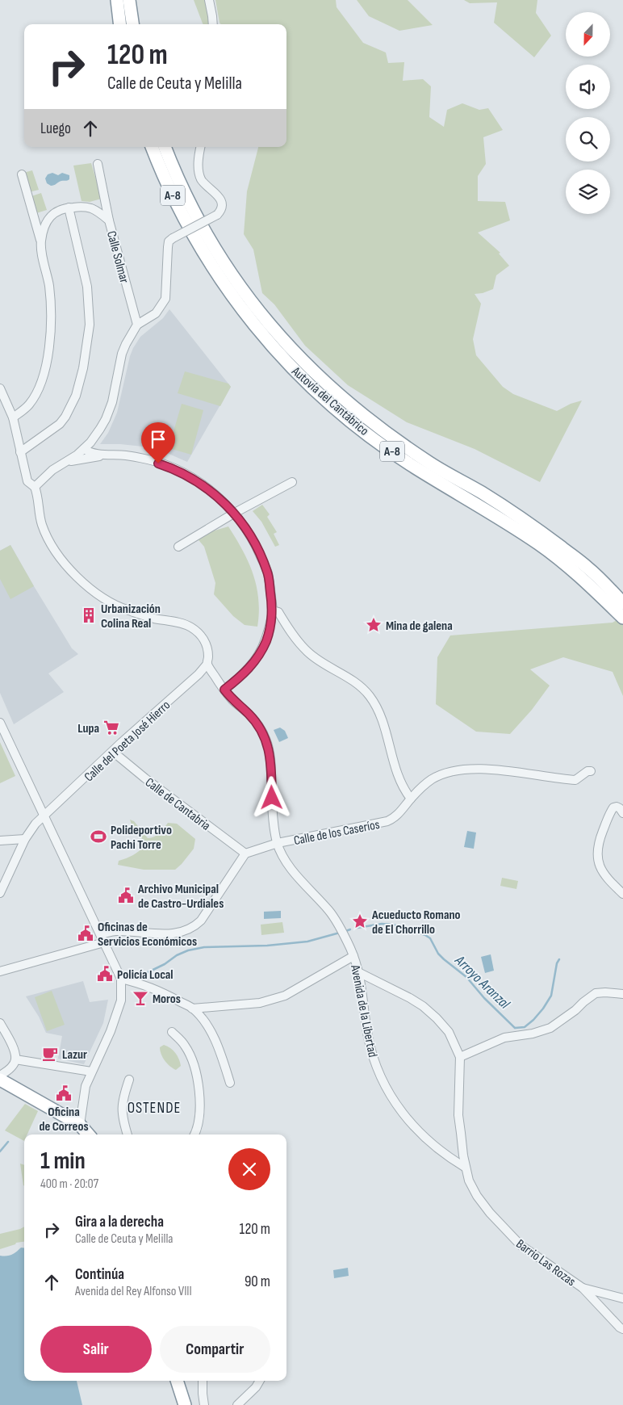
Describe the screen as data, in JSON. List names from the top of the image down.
{
  "streets": {
    "highway": ["A-8", "Autovía del Cantábrico"],
    "street": [
      "Calle Solmar",
      "Calle del Poeta José Hierro",
      "Calle de Cantabria",
      "Calle de los Caseríos",
      "Avenida de la Libertad",
      "Barrio Las Rozas"
    ]
  },
  "crossings": [
    ["Calle del Poeta José Hierro", "Calle de Cantabria"],
    ["Calle de Cantabria", "Calle de los Caseríos"],
    ["Calle de los Caseríos", "Avenida de la Libertad"],
    ["Avenida de la Libertad", "Barrio Las Rozas"]
  ],
  "districts": ["OSTENDE"],
  "water": ["Arroyo Aranzal"],
  "places": {
    "building": ["Urbanización Colina Real"],
    "place": ["Mina de galena", "Acueducto Romano de El Chorrillo"],
    "supermarket": ["Lupa"],
    "sports": ["Polideportivo Pachi Torre"],
    "public building": [
      "Archivo Municipal de Castro-Urdiales",
      "Oficinas de Servicios Económicos",
      "Policía Local",
      "Oficina de Correos"
    ],
    "bar": ["Moros"],
    "cafe": ["Lazur"]
  },
  "north": "bottom",
  "page": {
    "turn": ["120 m", "Calle de Ceuta y Melilla"],
    "then": "Luego",
    "heading": ["1 min", "400 m · 20:07"],
    "list": [
      {
        "name": "Gira a la derecha",
        "note": "Calle de Ceuta y Melilla",
        "value": "120 m"
      },
      {
        "name": "Continúa",
        "note": "Avenida del Rey Alfonso VIII",
        "value": "90 m"
      }
    ],
    "buttons": ["Salir", "Compartir"]
  }
}
